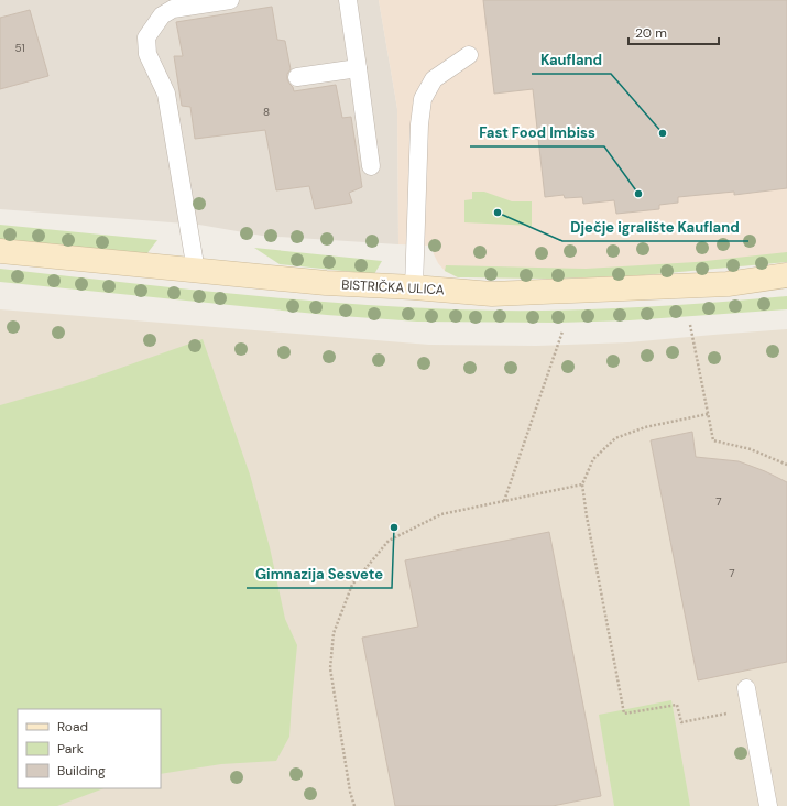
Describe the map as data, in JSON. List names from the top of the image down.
{
  "streets": {
    "main road": ["BISTRIČKA ULICA"]
  },
  "places": [
    "Kaufland",
    "Fast Food Imbiss",
    "Dječje igralište Kaufland",
    "Gimnazija Sesvete"
  ],
  "house_numbers": [
    "51",
    "8",
    "7",
    "7"
  ],
  "legend": ["Road", "Park", "Building"],
  "scale_bar": "20 m"
}
